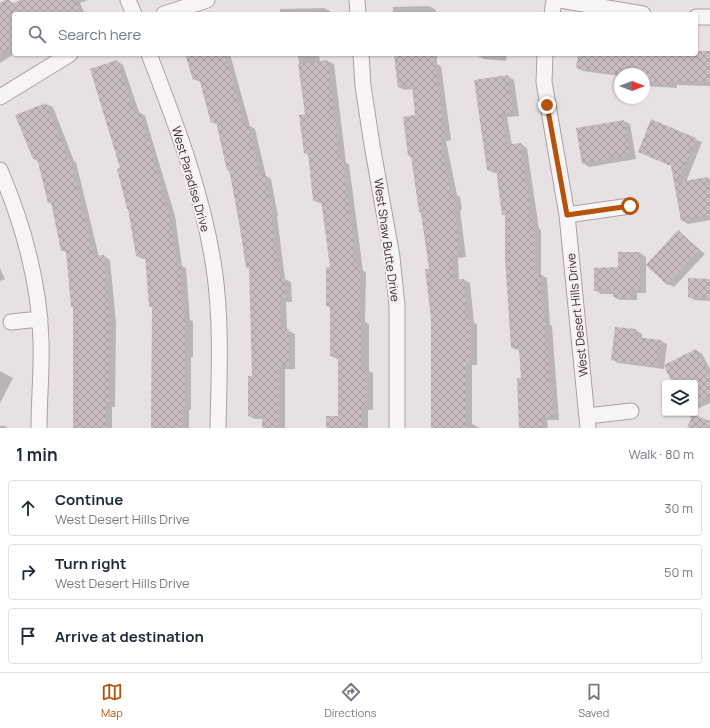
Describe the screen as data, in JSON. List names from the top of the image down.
{
  "streets": {
    "street": ["West Paradise Drive", "West Shaw Butte Drive", "West Desert Hills Drive"]
  },
  "north": "right",
  "page": {
    "search": "Search here",
    "heading": ["1 min", "Walk · 80 m"],
    "list": [
      ["Continue", "West Desert Hills Drive", "30 m"],
      ["Turn right", "West Desert Hills Drive", "50 m"],
      "Arrive at destination"
    ],
    "nav": ["Map", "Directions", "Saved"]
  }
}
